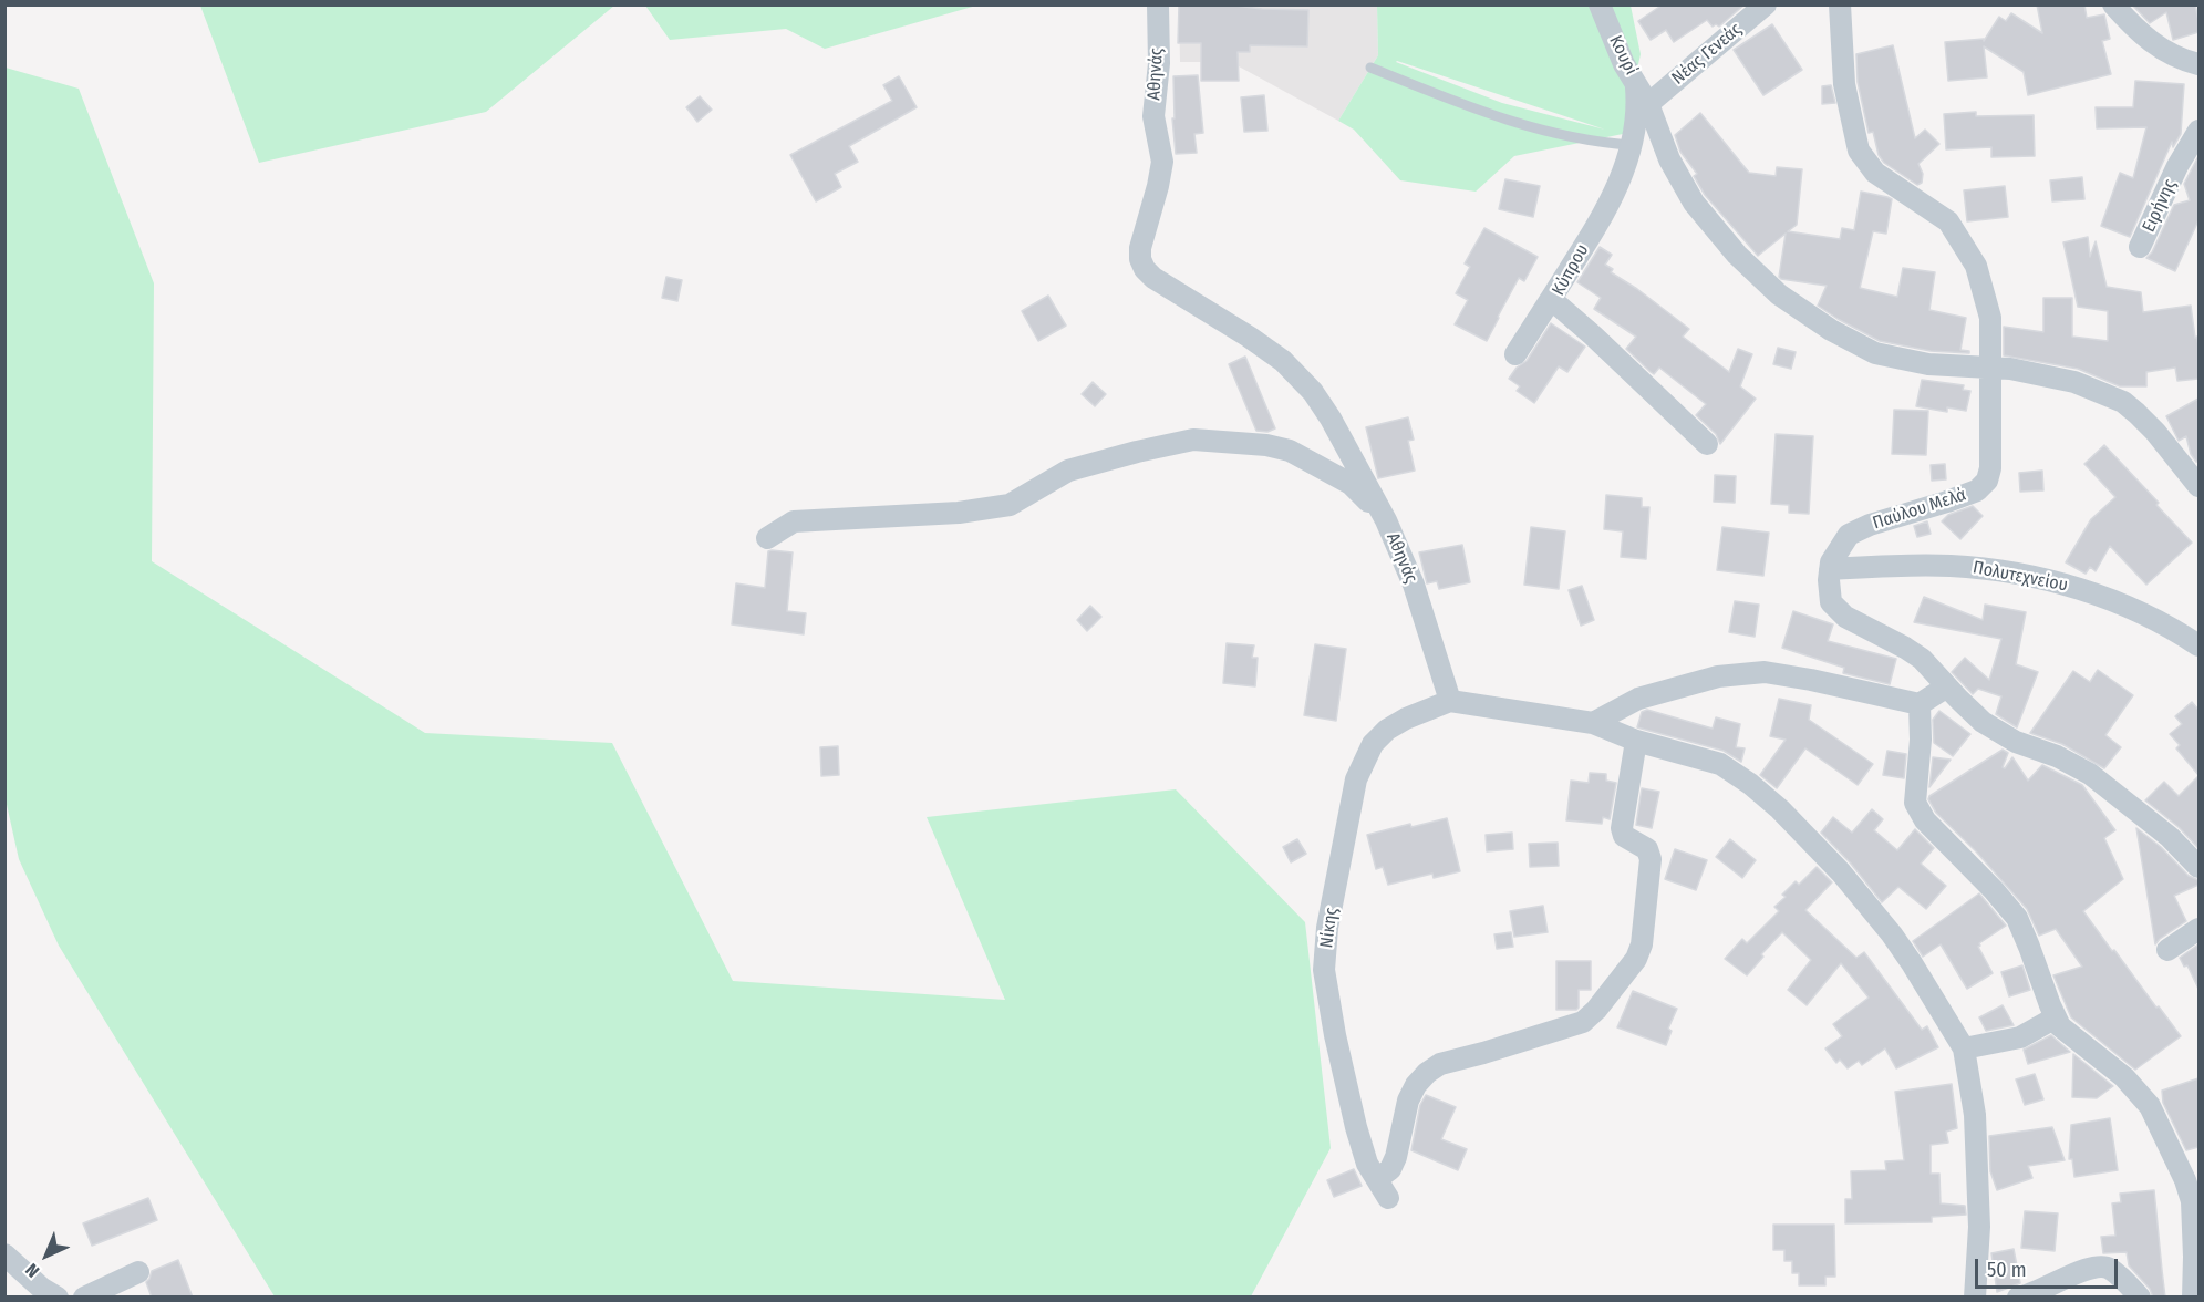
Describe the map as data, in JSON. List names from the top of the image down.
{
  "streets": {
    "street": [
      "Νέας Γενεάς",
      "Κουρί",
      "Αθηνάς",
      "Ειρήνης",
      "Κύπρου",
      "Παύλου Μελά",
      "Πολυτεχνείου",
      "Νίκης"
    ]
  },
  "crossings": [
    ["Νέας Γενεάς", "Κουρί"],
    ["Κουρί", "Κύπρου"],
    ["Κουρί", "Παύλου Μελά"],
    ["Αθηνάς", "Νίκης"],
    ["Παύλου Μελά", "Πολυτεχνείου"]
  ],
  "scale_bar": "50 m",
  "north": "bottom left"
}
